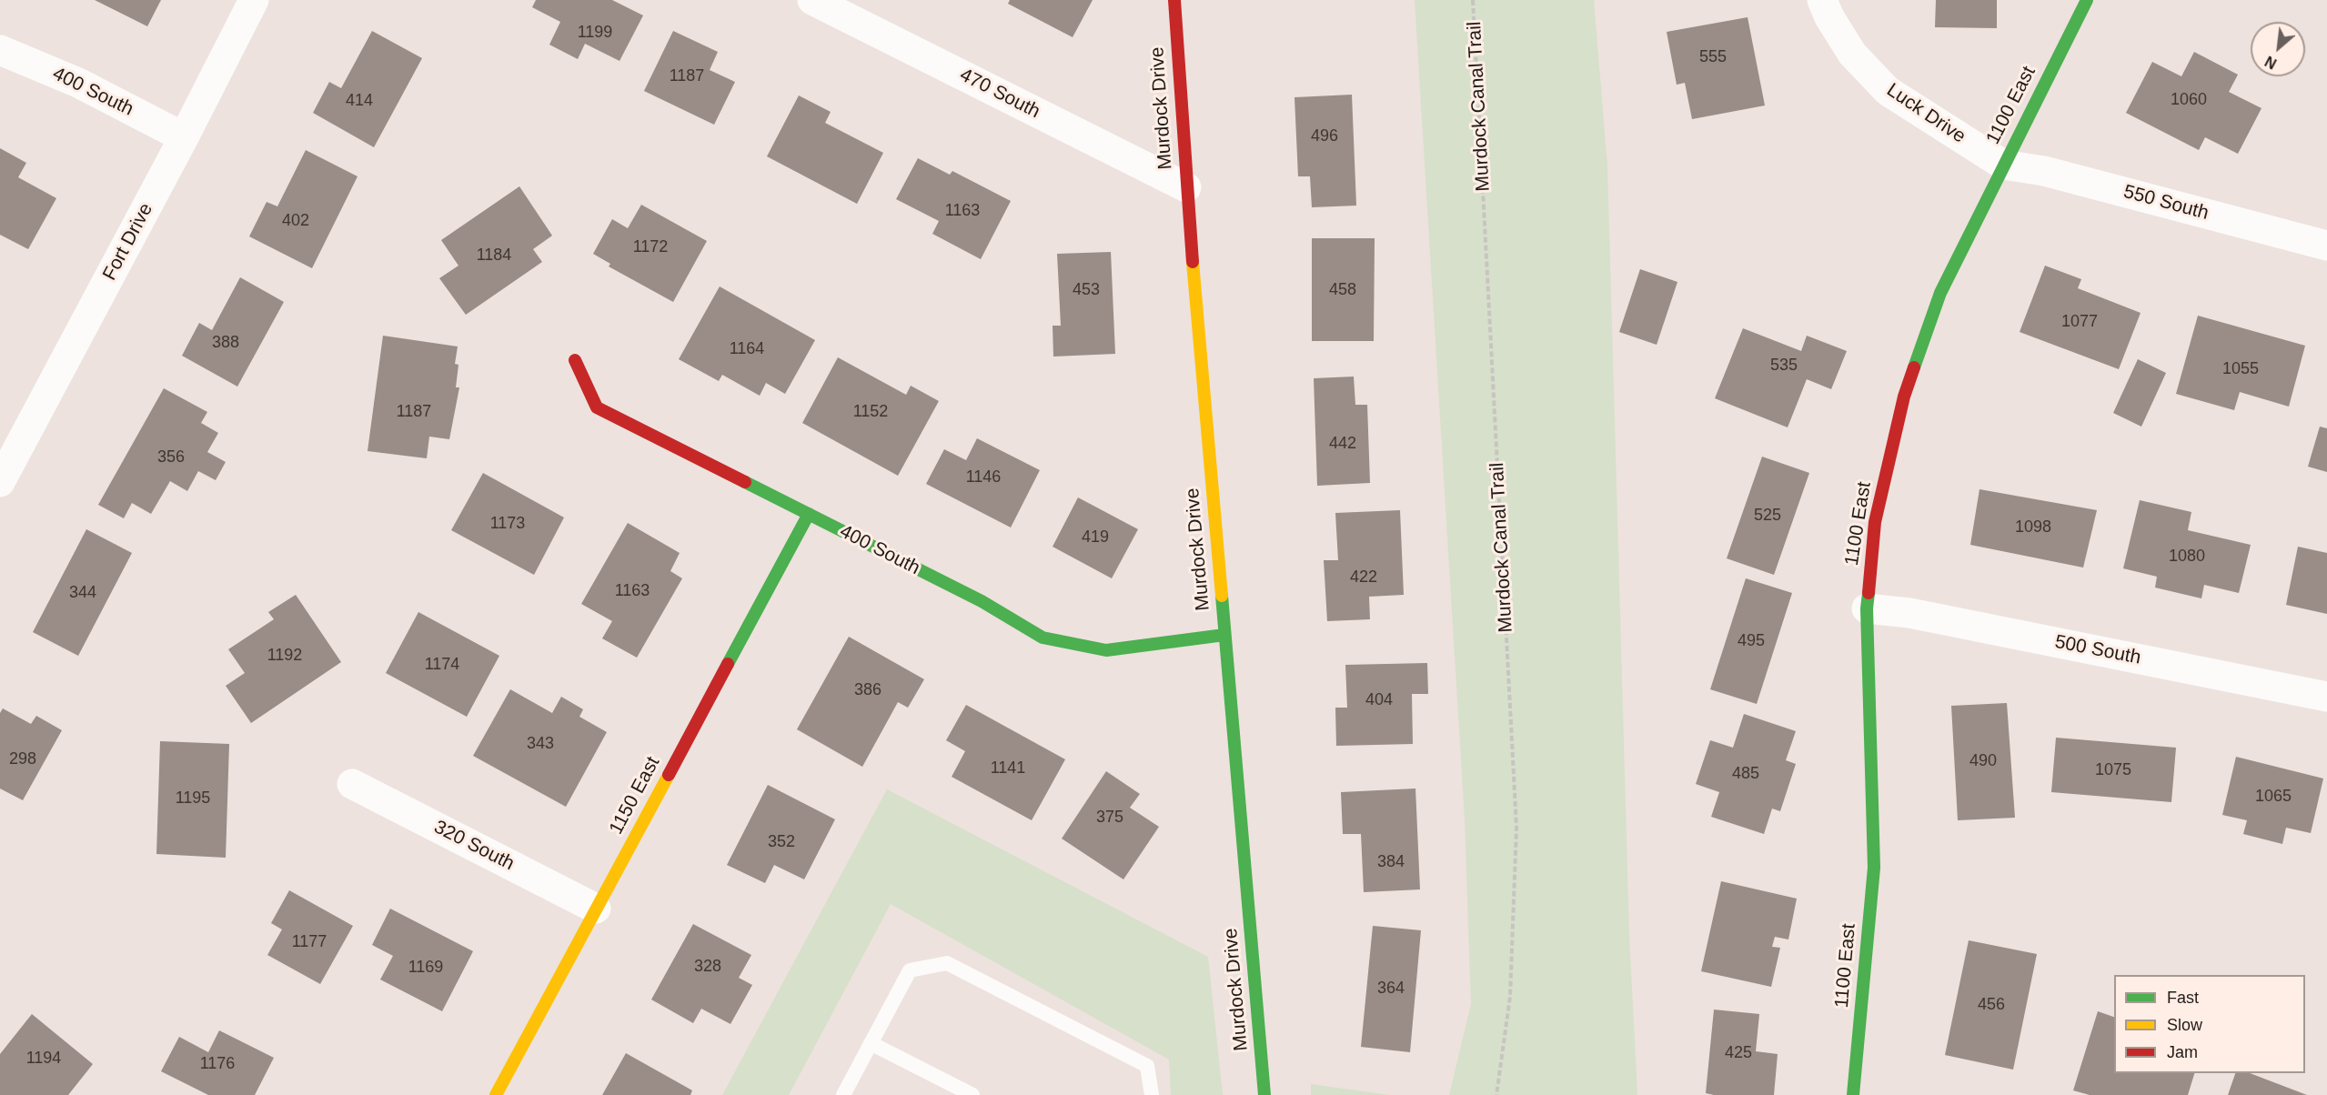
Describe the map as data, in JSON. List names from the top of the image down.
{
  "streets": {
    "street": [
      "400 South",
      "470 South",
      "1100 East",
      "Murdock Drive",
      "Luck Drive",
      "550 South",
      "Fort Drive",
      "500 South",
      "1150 East",
      "320 South"
    ],
    "path": ["Murdock Canal Trail"]
  },
  "crossings": [
    ["400 South", "Murdock Drive"],
    ["400 South", "Fort Drive"],
    ["400 South", "1150 East"],
    ["470 South", "Murdock Drive"],
    ["1100 East", "Luck Drive"],
    ["1100 East", "550 South"],
    ["1100 East", "500 South"],
    ["Luck Drive", "550 South"],
    ["1150 East", "320 South"]
  ],
  "house_numbers": [
    "1199",
    "555",
    "1187",
    "1060",
    "414",
    "496",
    "1163",
    "402",
    "1172",
    "1184",
    "453",
    "458",
    "1077",
    "388",
    "1164",
    "535",
    "1055",
    "1187",
    "1152",
    "442",
    "356",
    "1146",
    "525",
    "1173",
    "1098",
    "419",
    "1080",
    "422",
    "1163",
    "344",
    "495",
    "1192",
    "1174",
    "386",
    "404",
    "343",
    "298",
    "490",
    "1141",
    "1075",
    "485",
    "1065",
    "1195",
    "375",
    "352",
    "384",
    "1177",
    "328",
    "1169",
    "364",
    "456",
    "425",
    "1194",
    "1176"
  ],
  "legend": ["Fast", "Slow", "Jam"],
  "north": "bottom left"
}
